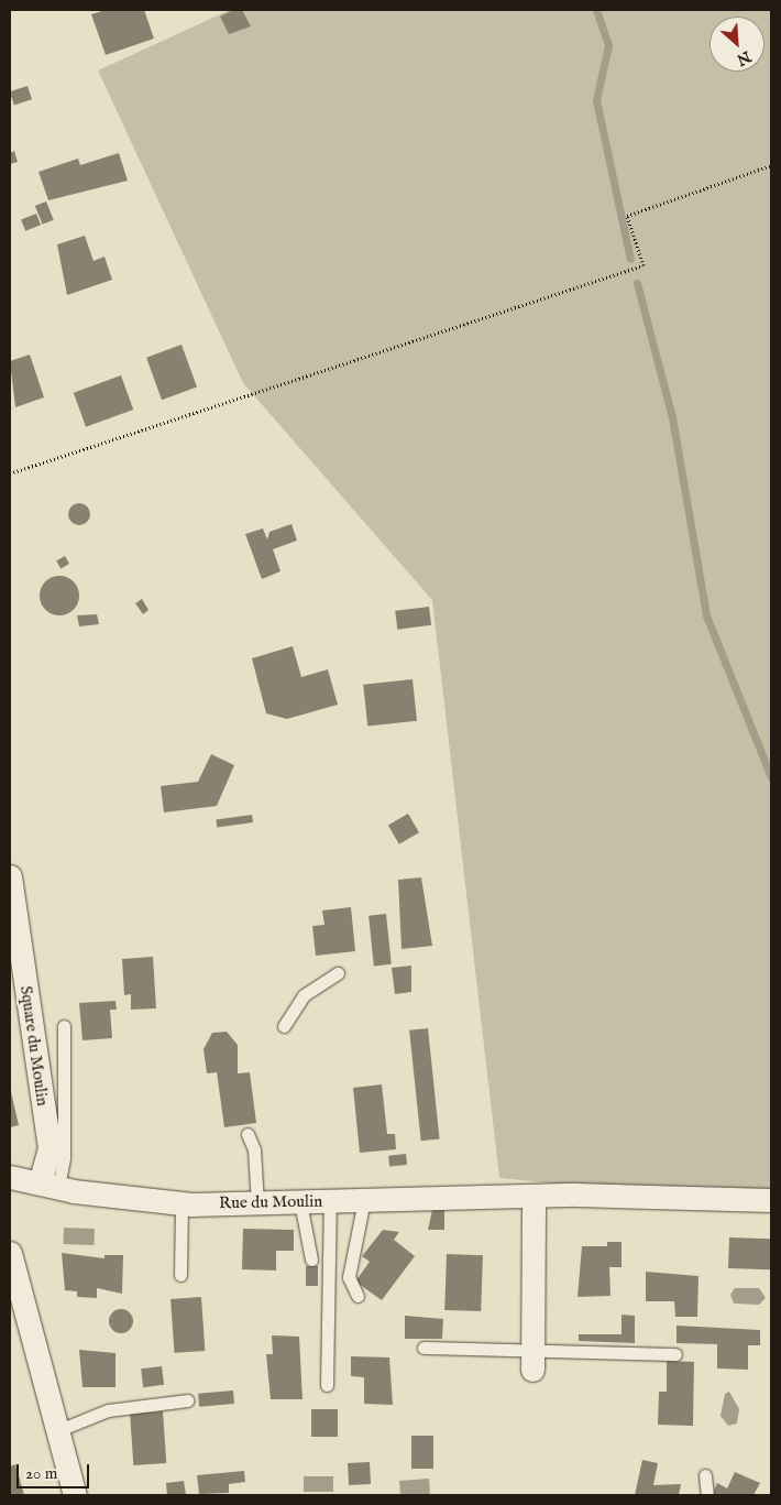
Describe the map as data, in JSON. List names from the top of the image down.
{
  "streets": {
    "street": ["Square du Moulin", "Rue du Moulin"]
  },
  "crossings": [
    ["Square du Moulin", "Rue du Moulin"]
  ],
  "scale_bar": "20 m",
  "north": "bottom right"
}
